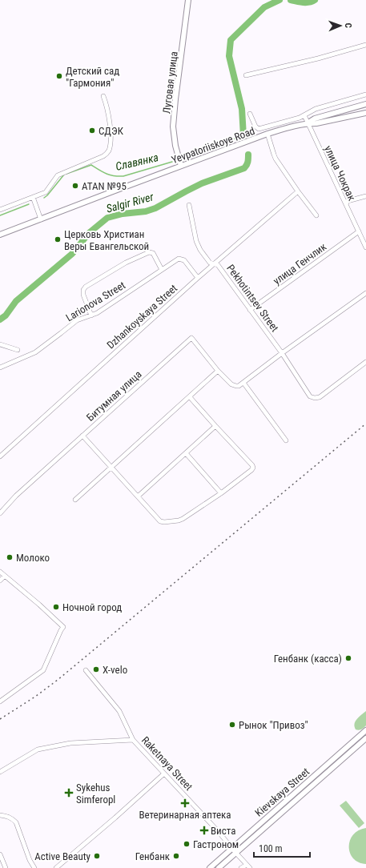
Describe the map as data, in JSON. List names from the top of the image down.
{
  "streets": {
    "main road": ["Луговая улица", "Yevpatoriiskoye Road", "Kievskaya Street"],
    "street": [
      "улица Чокрак",
      "улица Генчлик",
      "Pekhotintsev Street",
      "Larionova Street",
      "Dzhankoyskaya Street",
      "Битумная улица",
      "Raketnaya Street"
    ]
  },
  "crossings": [
    ["Луговая улица", "Yevpatoriiskoye Road"],
    ["Yevpatoriiskoye Road", "улица Чокрак"],
    ["улица Чокрак", "улица Генчлик"],
    ["улица Генчлик", "Pekhotintsev Street"],
    ["Pekhotintsev Street", "Dzhankoyskaya Street"],
    ["Larionova Street", "Dzhankoyskaya Street"],
    ["Raketnaya Street", "Kievskaya Street"]
  ],
  "water": ["Славянка", "Salgir River"],
  "places": {
    "other": [
      "Детский сад \"Гармония\"",
      "СДЭК",
      "ATAN №95",
      "Церковь Христиан Веры Евангельской",
      "Молоко",
      "Ночной город",
      "Генбанк (касса)",
      "X-velo",
      "Рынок \"Привоз\"",
      "Гастроном",
      "Active Beauty",
      "Генбанк"
    ],
    "health": ["Sykehus Simferopl", "Ветеринарная аптека", "Виста"]
  },
  "scale_bar": "100 m",
  "north": "right"
}
